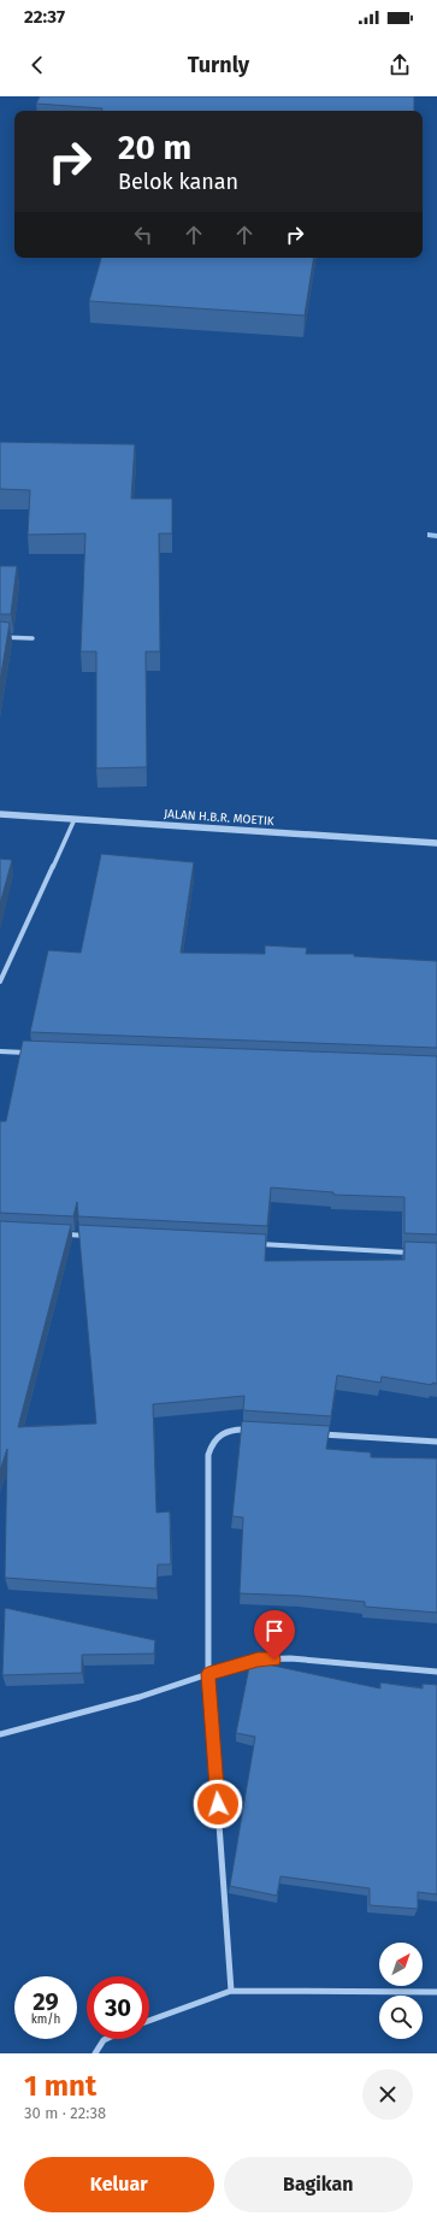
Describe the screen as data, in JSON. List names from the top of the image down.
{
  "streets": {
    "street": ["JALAN H.B.R. MOETIK"]
  },
  "north": "top right",
  "page": {
    "status": "22:37",
    "header": "Turnly",
    "turn": ["20 m", "Belok kanan"],
    "speed": "29 km/h",
    "limit": "30",
    "heading": ["1 mnt", "30 m · 22:38"],
    "buttons": ["Keluar", "Bagikan"]
  }
}
